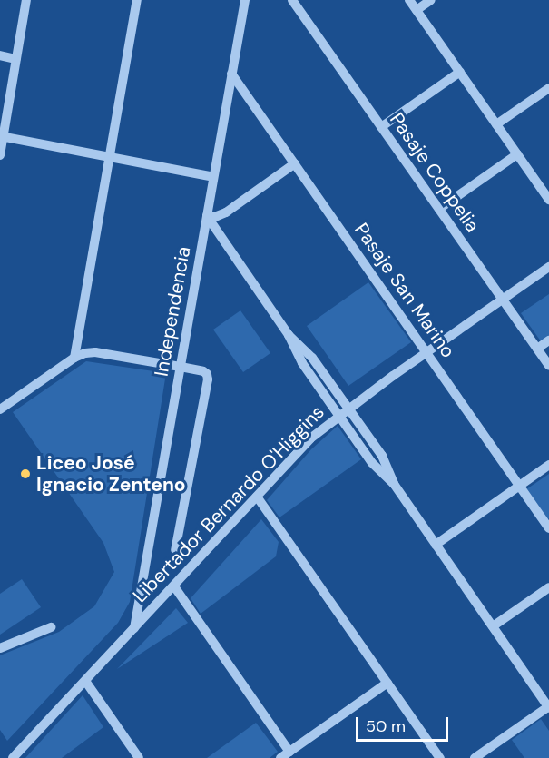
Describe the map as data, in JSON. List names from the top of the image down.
{
  "streets": {
    "street": [
      "Pasaje Coppelia",
      "Pasaje San Marino",
      "Independencia",
      "Libertador Bernardo O'Higgins"
    ]
  },
  "crossings": [
    ["Pasaje Coppelia", "Libertador Bernardo O'Higgins"],
    ["Pasaje San Marino", "Independencia"],
    ["Pasaje San Marino", "Libertador Bernardo O'Higgins"],
    ["Independencia", "Libertador Bernardo O'Higgins"]
  ],
  "places": ["Liceo José Ignacio Zenteno"],
  "scale_bar": "50 m"
}
